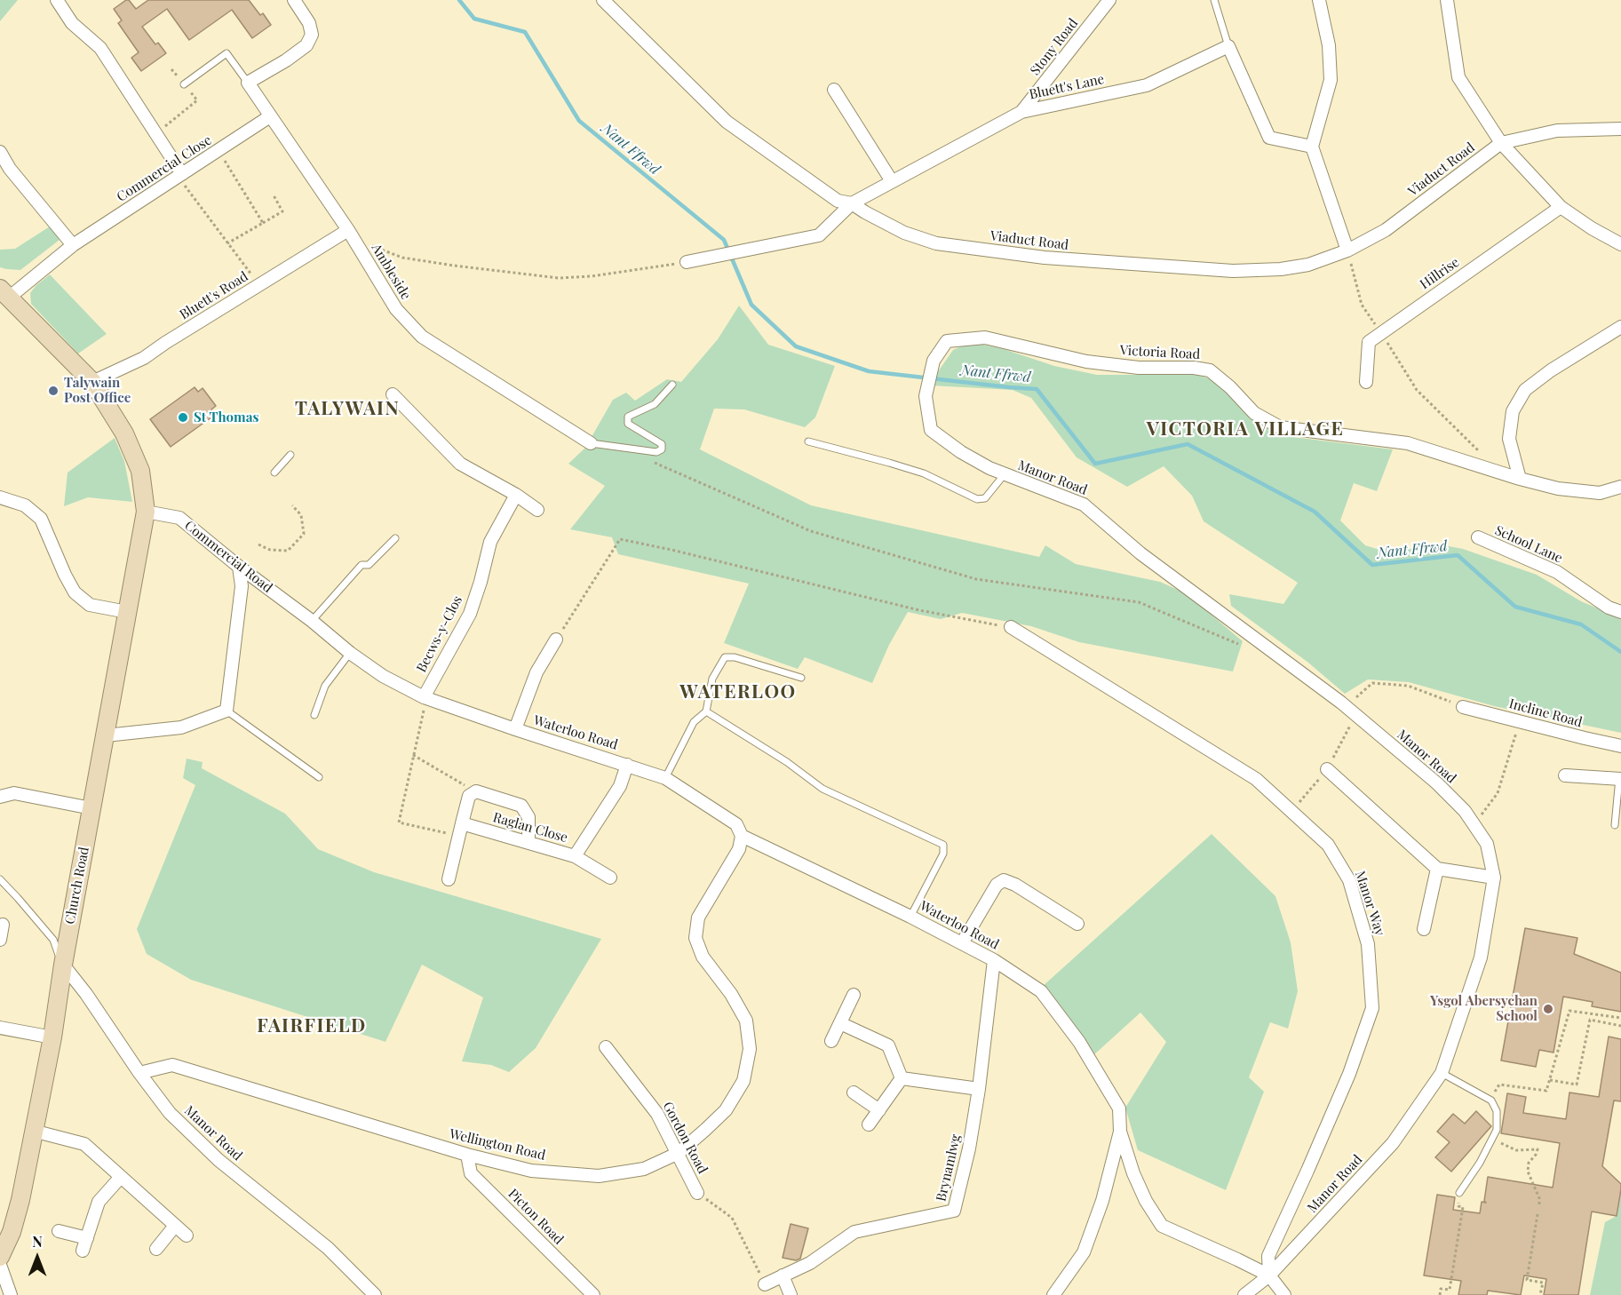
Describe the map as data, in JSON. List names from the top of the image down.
{
  "streets": {
    "main road": ["Church Road"],
    "street": [
      "Stony Road",
      "Bluett's Lane",
      "Commercial Close",
      "Viaduct Road",
      "Ambleside",
      "Hillrise",
      "Bluett's Road",
      "Victoria Road",
      "Manor Road",
      "School Lane",
      "Commercial Road",
      "Becws-y-Clos",
      "Incline Road",
      "Waterloo Road",
      "Raglan Close",
      "Manor Way",
      "Gordon Road",
      "Wellington Road",
      "Brynamlwg",
      "Picton Road"
    ]
  },
  "crossings": [
    ["Stony Road", "Bluett's Lane"],
    ["Bluett's Lane", "Viaduct Road"],
    ["Commercial Close", "Ambleside"],
    ["Ambleside", "Bluett's Road"],
    ["Victoria Road", "Manor Road"],
    ["Manor Road", "Waterloo Road"],
    ["Manor Road", "Church Road"],
    ["Manor Road", "Manor Way"],
    ["Manor Road", "Wellington Road"],
    ["Commercial Road", "Becws-y-Clos"],
    ["Commercial Road", "Waterloo Road"],
    ["Commercial Road", "Church Road"],
    ["Waterloo Road", "Raglan Close"],
    ["Waterloo Road", "Manor Way"],
    ["Waterloo Road", "Wellington Road"],
    ["Waterloo Road", "Brynamlwg"],
    ["Gordon Road", "Wellington Road"],
    ["Wellington Road", "Picton Road"]
  ],
  "districts": [
    "TALYWAIN",
    "VICTORIA VILLAGE",
    "WATERLOO",
    "FAIRFIELD"
  ],
  "water": ["Nant Ffrwd"],
  "places": ["Talywain Post Office", "St Thomas", "Ysgol Abersychan School"],
  "north": "top"
}
